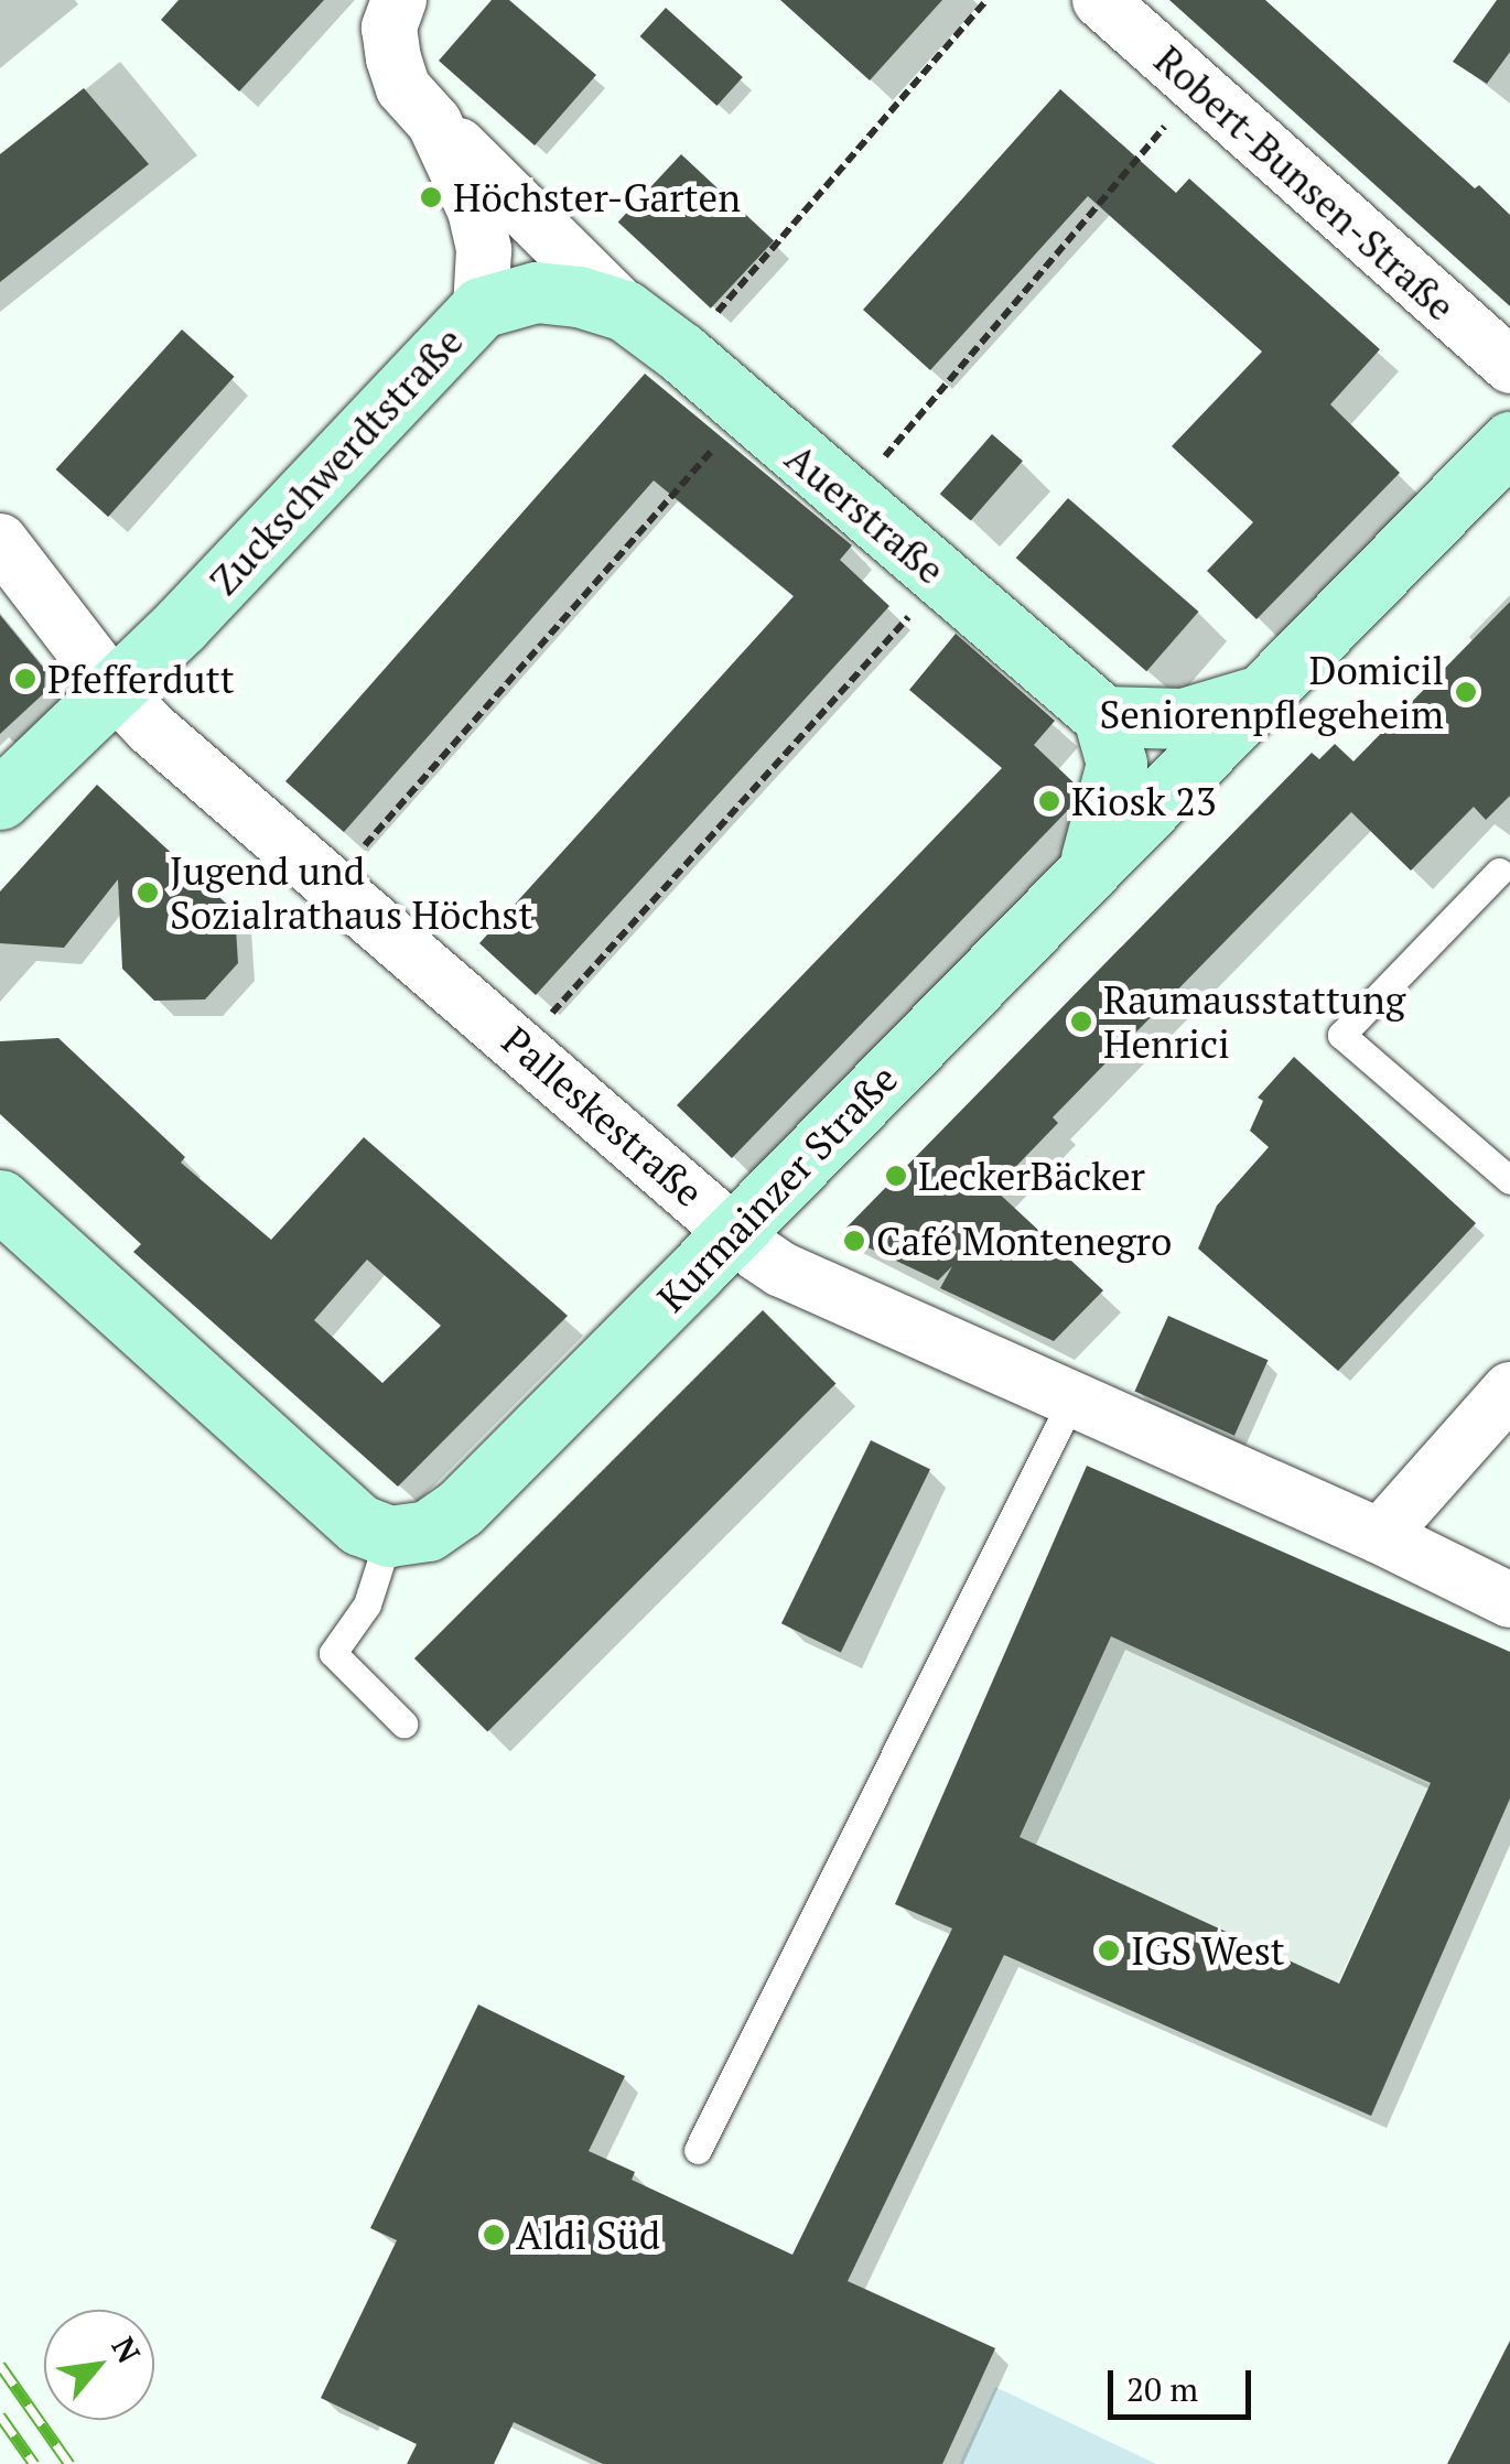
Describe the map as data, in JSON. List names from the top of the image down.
{
  "streets": {
    "main road": ["Zuckschwerdtstraße", "Auerstraße", "Kurmainzer Straße"],
    "street": ["Robert-Bunsen-Straße", "Palleskestraße"]
  },
  "crossings": [
    ["Zuckschwerdtstraße", "Auerstraße"],
    ["Zuckschwerdtstraße", "Palleskestraße"],
    ["Palleskestraße", "Kurmainzer Straße"]
  ],
  "places": [
    "Höchster-Garten",
    "Pfefferdutt",
    "Domicil Seniorenpflegeheim",
    "Kiosk 23",
    "Jugend und Sozialrathaus Höchst",
    "Raumausstattung Henrici",
    "LeckerBäcker",
    "Café Montenegro",
    "IGS West",
    "Aldi Süd"
  ],
  "scale_bar": "20 m",
  "north": "top right"
}
